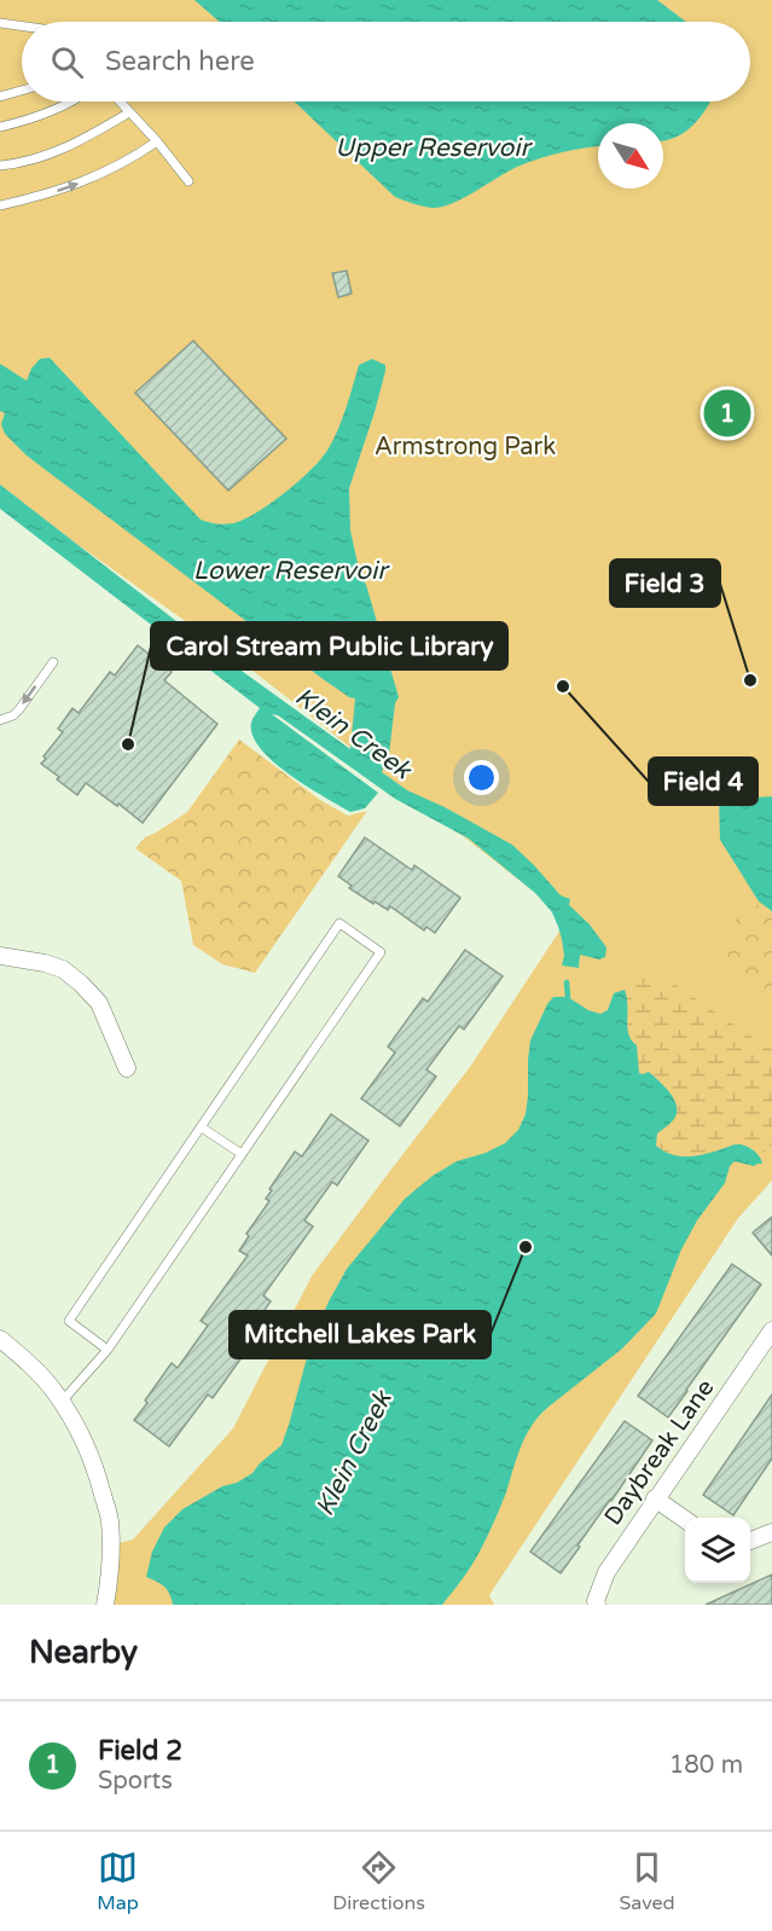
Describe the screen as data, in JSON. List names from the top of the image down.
{
  "streets": {
    "street": ["Daybreak Lane"]
  },
  "water": ["Upper Reservoir", "Lower Reservoir", "Klein Creek"],
  "parks": ["Armstrong Park"],
  "places": [
    "Field 3",
    "Field 4",
    "Carol Stream Public Library",
    "Mitchell Lakes Park"
  ],
  "north": "bottom right",
  "page": {
    "search": "Search here",
    "pins": "1",
    "heading": "Nearby",
    "list": [
      {
        "mark": "1",
        "name": "Field 2",
        "note": "Sports",
        "value": "180 m"
      }
    ],
    "nav": ["Map", "Directions", "Saved"]
  }
}
